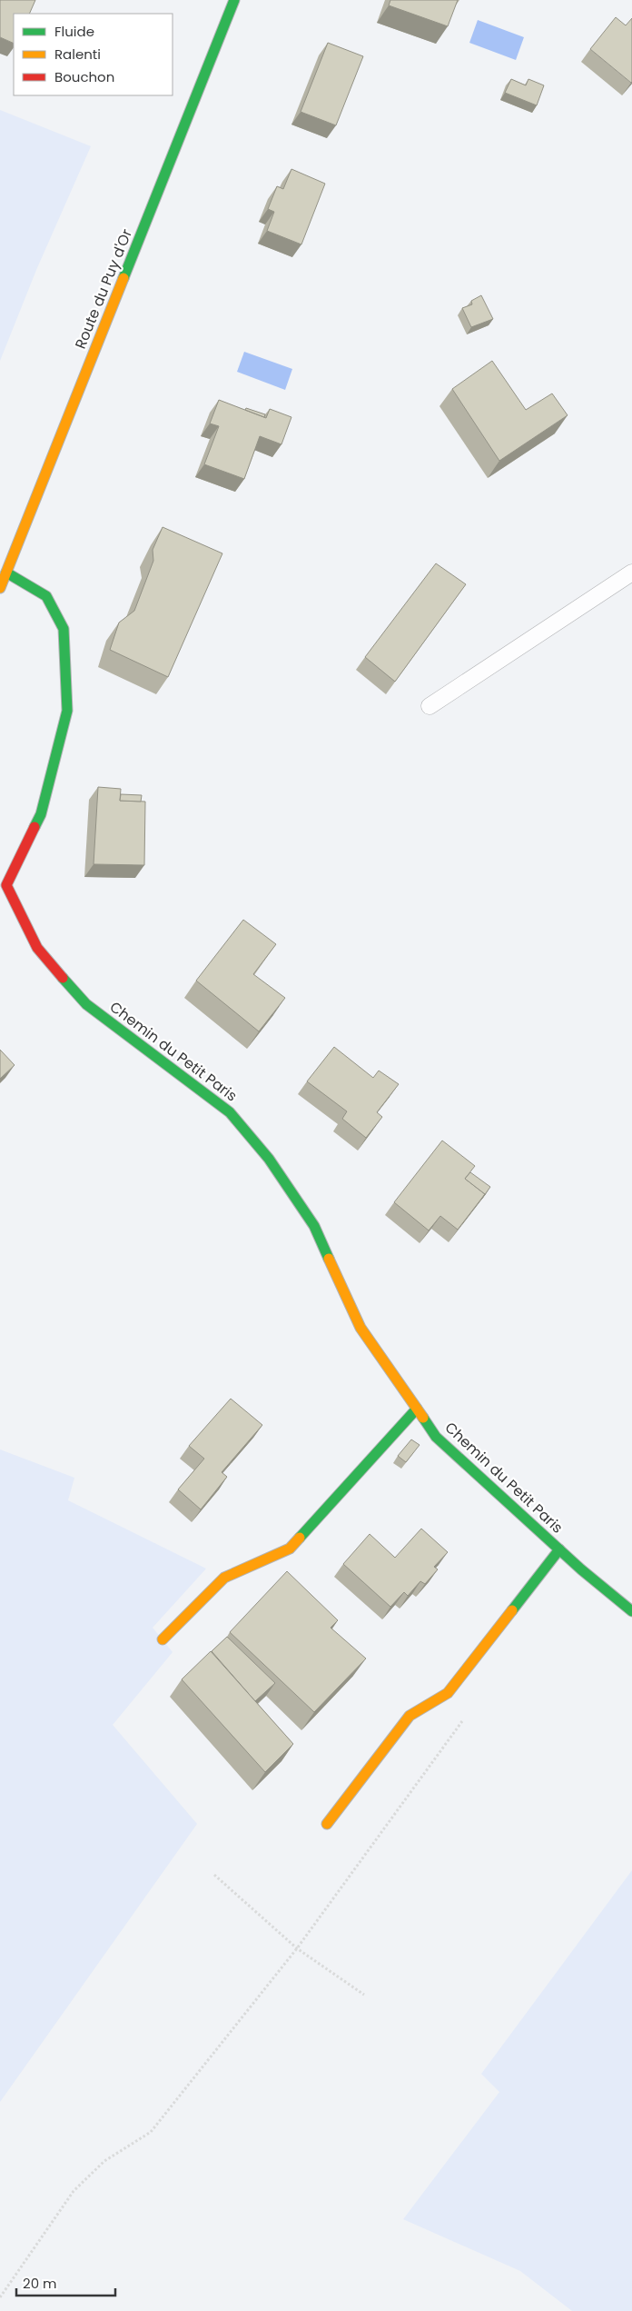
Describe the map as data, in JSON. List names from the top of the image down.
{
  "streets": {
    "street": ["Route du Puy d'Or", "Chemin du Petit Paris"]
  },
  "crossings": [
    ["Route du Puy d'Or", "Chemin du Petit Paris"]
  ],
  "legend": ["Fluide", "Ralenti", "Bouchon"],
  "scale_bar": "20 m"
}
